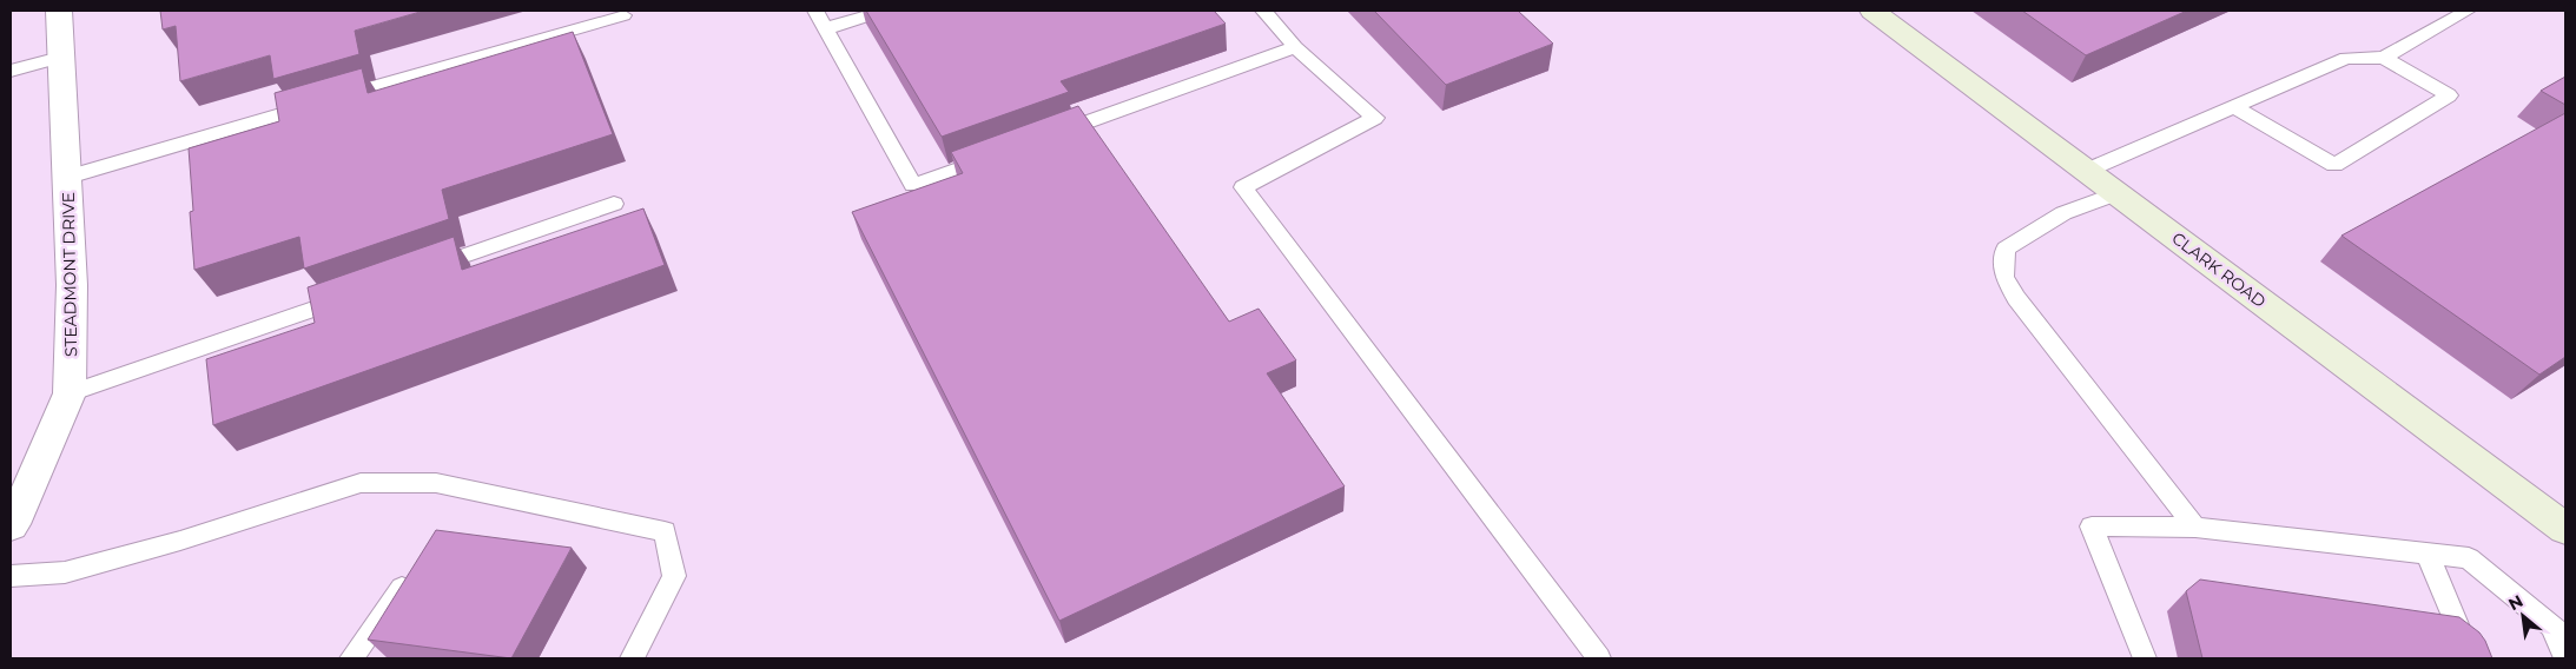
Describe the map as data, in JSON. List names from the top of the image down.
{
  "streets": {
    "street": ["CLARK ROAD", "STEADMONT DRIVE"]
  },
  "north": "top left"
}
